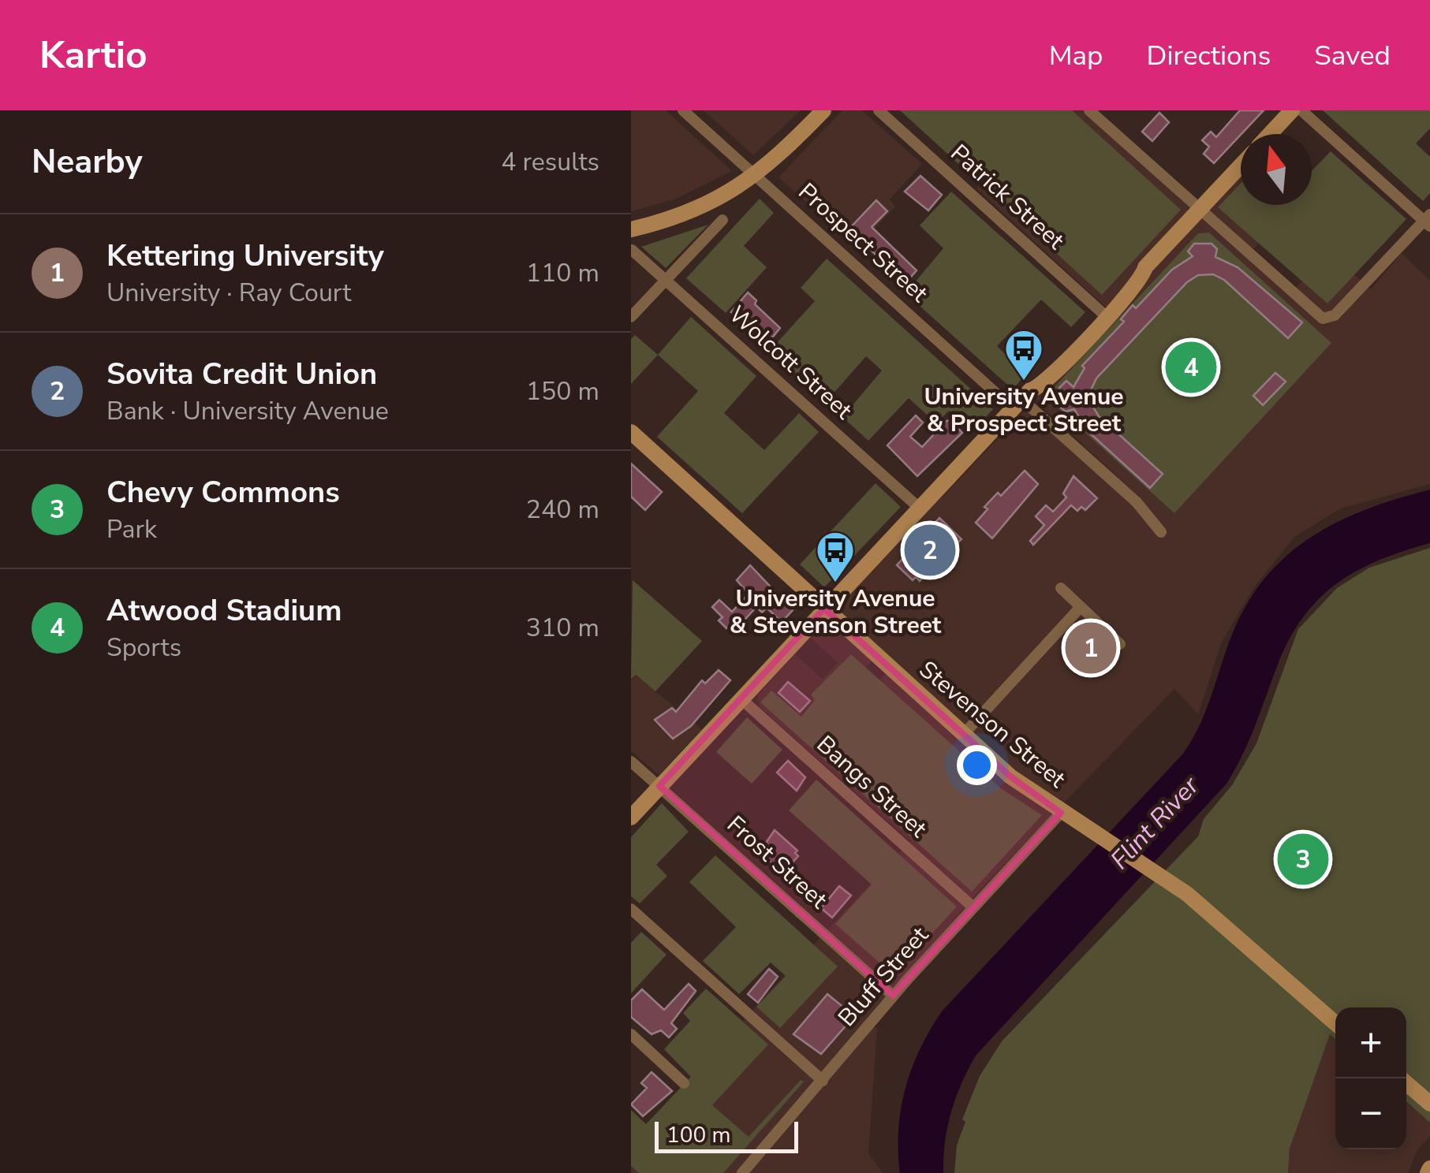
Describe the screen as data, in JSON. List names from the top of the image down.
{
  "streets": {
    "street": [
      "Patrick Street",
      "Prospect Street",
      "Wolcott Street",
      "Stevenson Street",
      "Bangs Street",
      "Frost Street",
      "Bluff Street"
    ]
  },
  "crossings": [
    ["Stevenson Street", "Bluff Street"],
    ["Bangs Street", "Bluff Street"],
    ["Frost Street", "Bluff Street"]
  ],
  "water": ["Flint River"],
  "places": {
    "bus stop": ["University Avenue & Prospect Street", "University Avenue & Stevenson Street"]
  },
  "scale_bar": "100 m",
  "north": "top",
  "page": {
    "header": "Kartio",
    "nav": ["Map", "Directions", "Saved"],
    "heading": ["Nearby", "4 results"],
    "list": [
      {
        "mark": "1",
        "name": "Kettering University",
        "note": "University · Ray Court",
        "value": "110 m"
      },
      {
        "mark": "2",
        "name": "Sovita Credit Union",
        "note": "Bank · University Avenue",
        "value": "150 m"
      },
      {
        "mark": "3",
        "name": "Chevy Commons",
        "note": "Park",
        "value": "240 m"
      },
      {
        "mark": "4",
        "name": "Atwood Stadium",
        "note": "Sports",
        "value": "310 m"
      }
    ],
    "pins": [
      "4",
      "2",
      "1",
      "3"
    ],
    "map_buttons": ["+", "−"],
    "scale": "100 m"
  }
}
